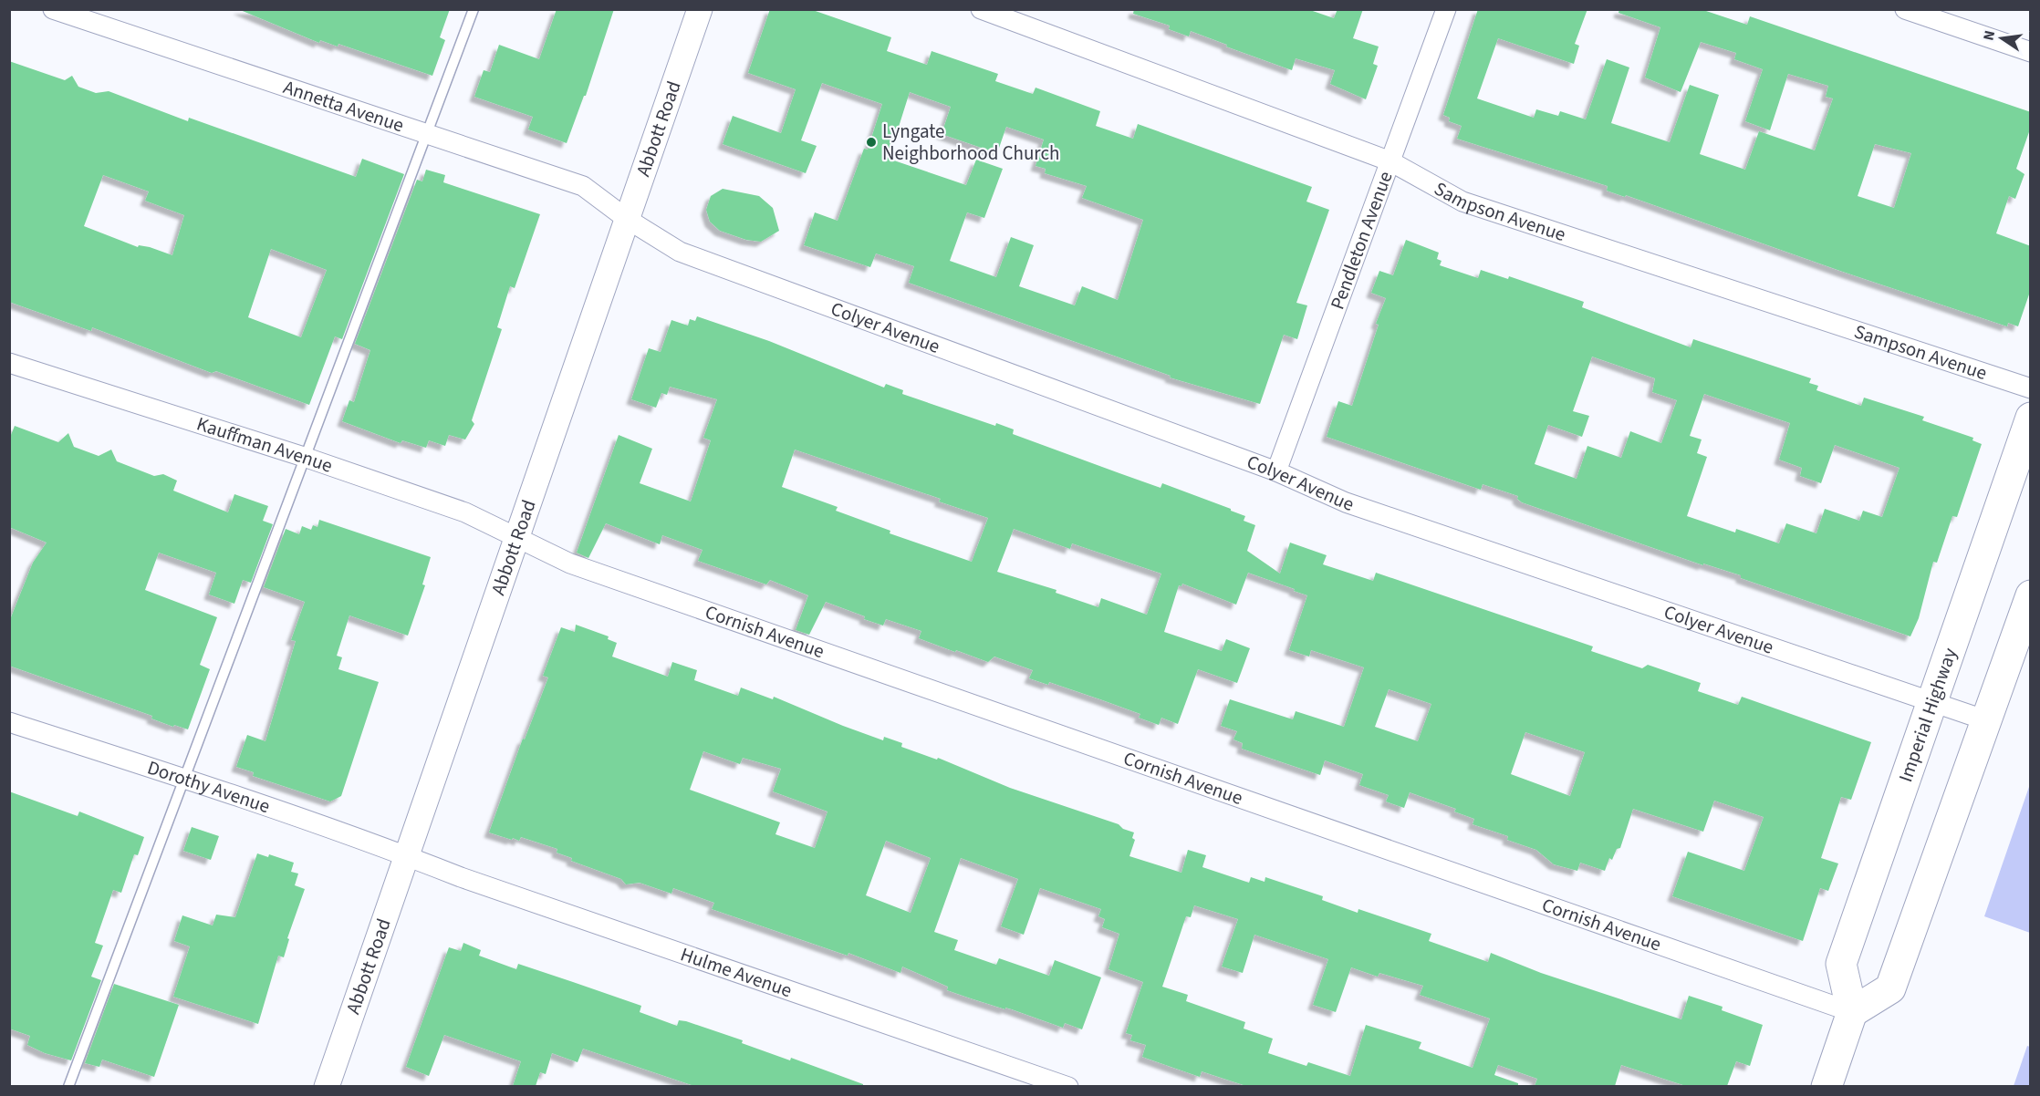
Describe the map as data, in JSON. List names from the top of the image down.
{
  "streets": {
    "main road": ["Imperial Highway"],
    "street": [
      "Annetta Avenue",
      "Abbott Road",
      "Sampson Avenue",
      "Pendleton Avenue",
      "Colyer Avenue",
      "Kauffman Avenue",
      "Cornish Avenue",
      "Dorothy Avenue",
      "Hulme Avenue"
    ]
  },
  "crossings": [
    ["Annetta Avenue", "Abbott Road"],
    ["Annetta Avenue", "Colyer Avenue"],
    ["Abbott Road", "Colyer Avenue"],
    ["Abbott Road", "Kauffman Avenue"],
    ["Abbott Road", "Cornish Avenue"],
    ["Abbott Road", "Dorothy Avenue"],
    ["Abbott Road", "Hulme Avenue"],
    ["Sampson Avenue", "Pendleton Avenue"],
    ["Pendleton Avenue", "Colyer Avenue"],
    ["Colyer Avenue", "Imperial Highway"],
    ["Kauffman Avenue", "Cornish Avenue"],
    ["Cornish Avenue", "Imperial Highway"],
    ["Dorothy Avenue", "Hulme Avenue"]
  ],
  "places": ["Lyngate Neighborhood Church"],
  "north": "left"
}
